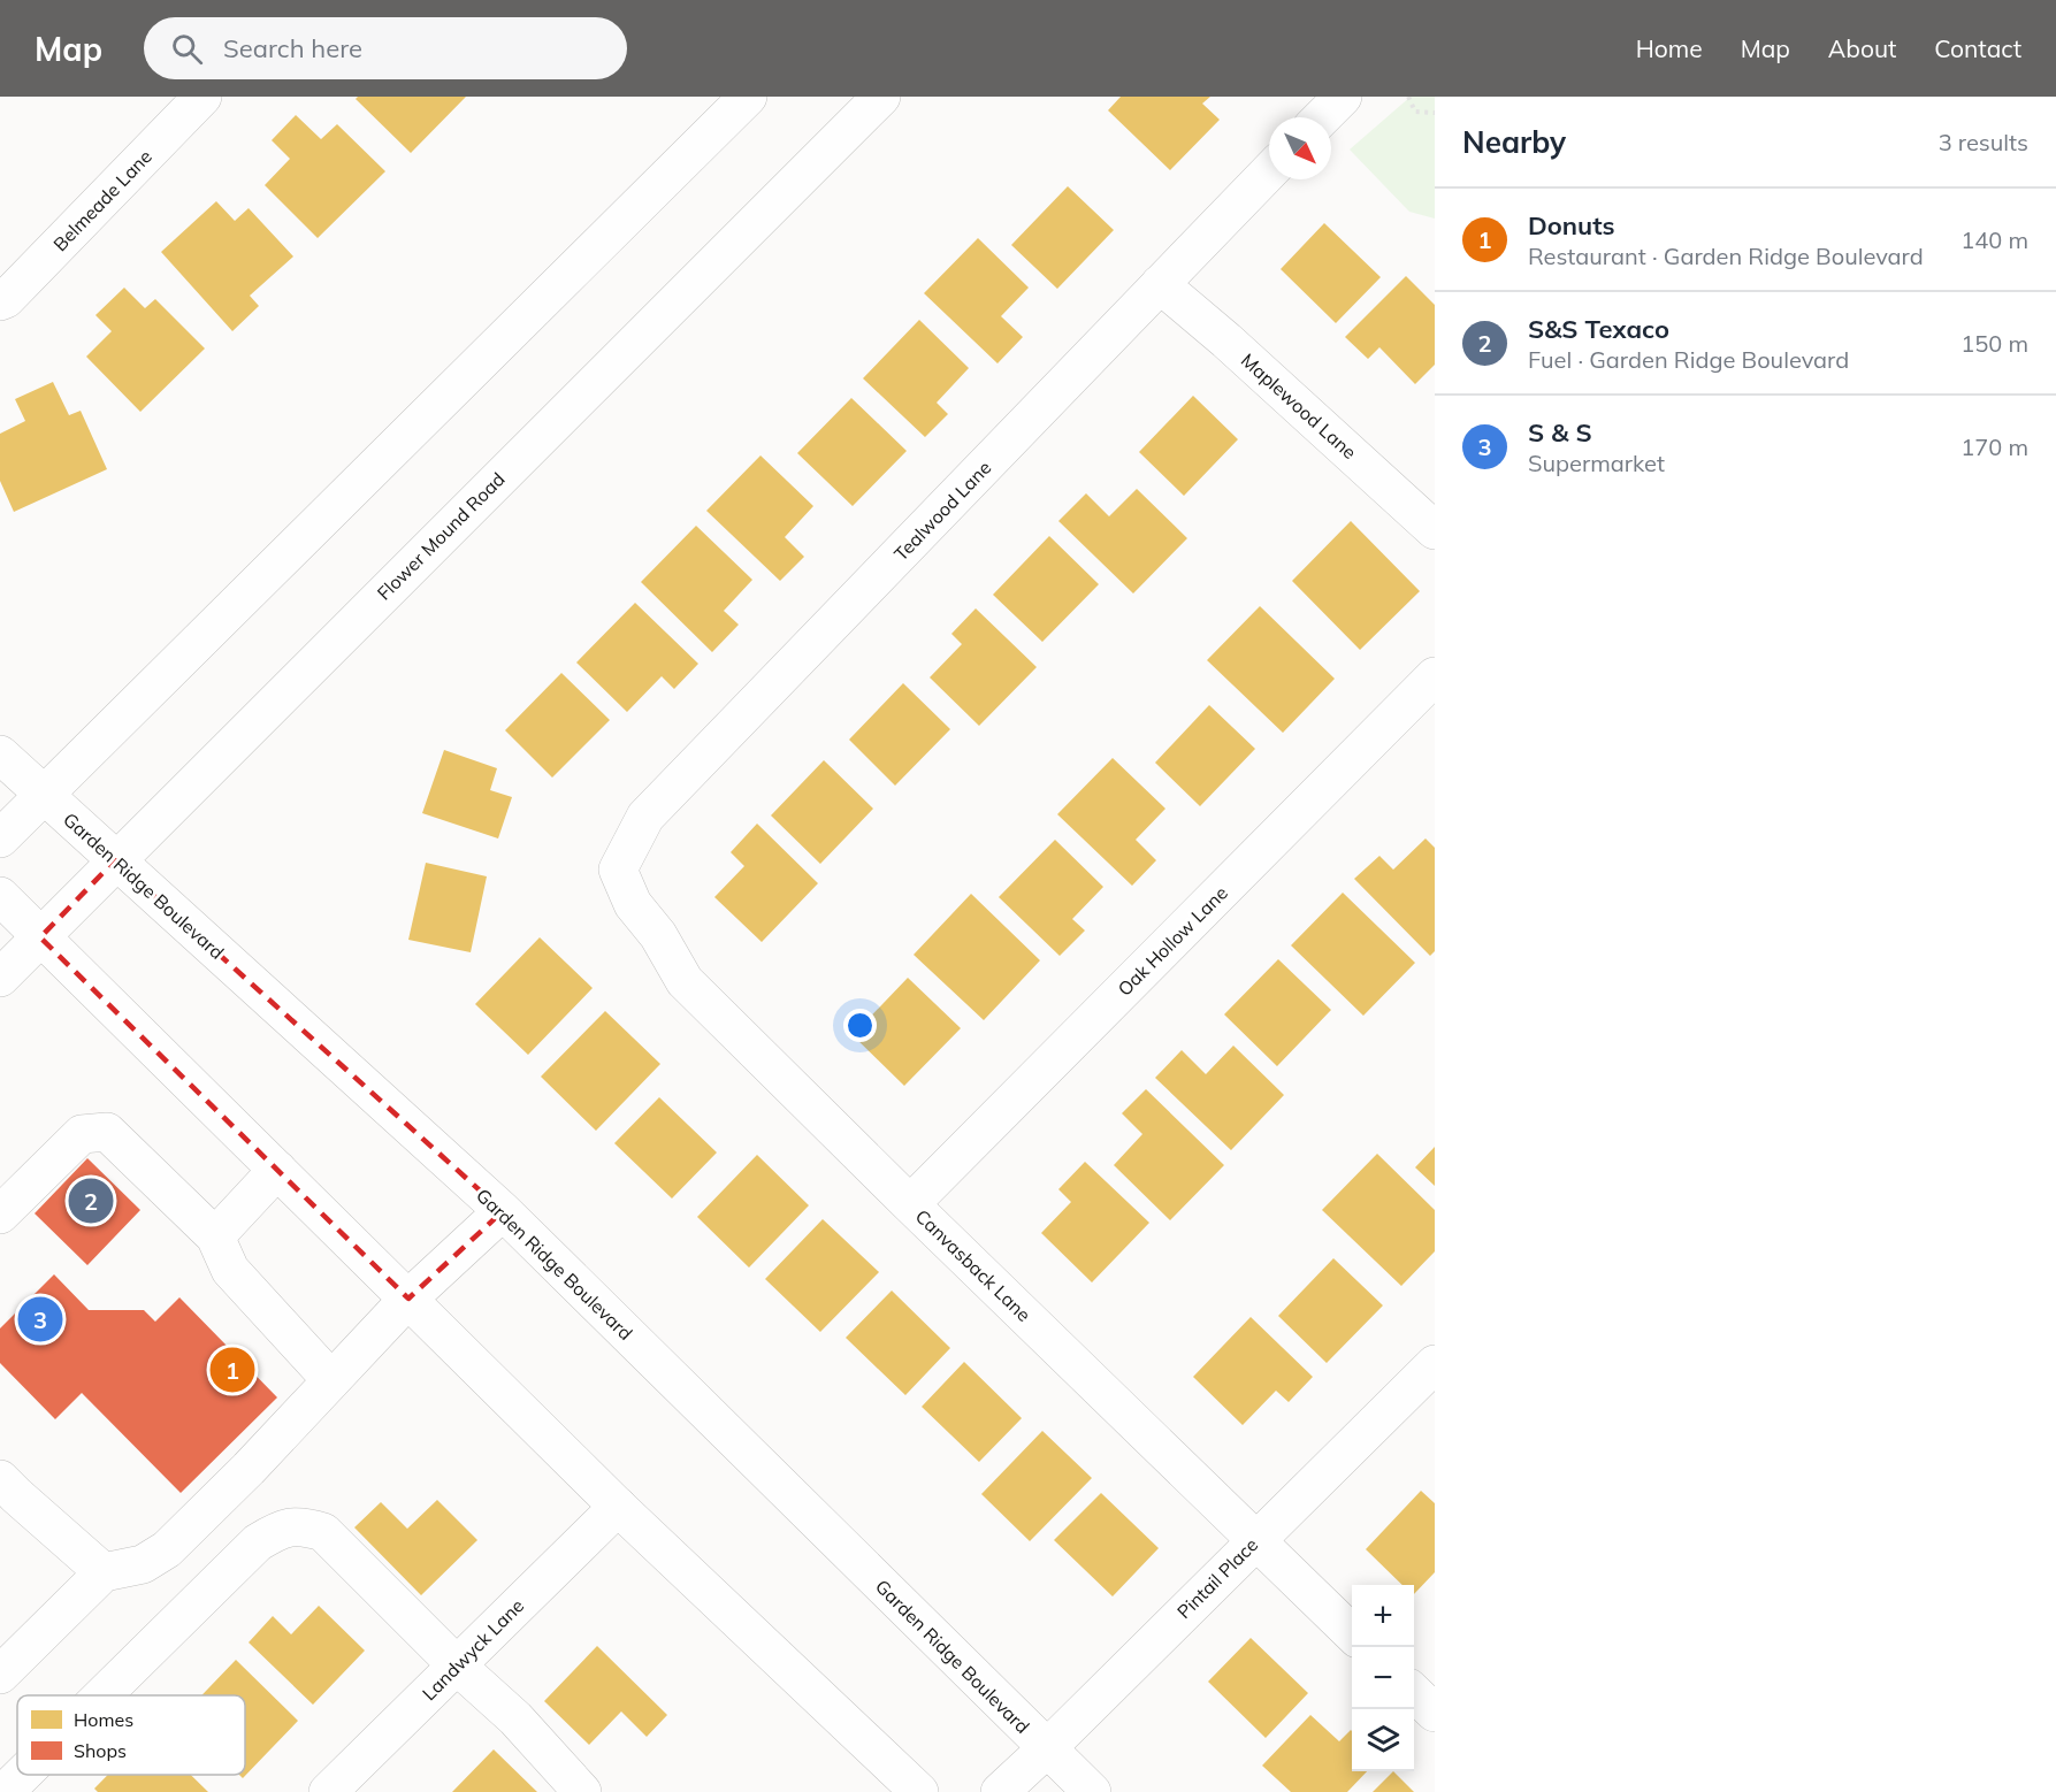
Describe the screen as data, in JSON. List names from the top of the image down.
{
  "streets": {
    "main road": [
      "Belmeade Lane",
      "Maplewood Lane",
      "Tealwood Lane",
      "Flower Mound Road",
      "Garden Ridge Boulevard",
      "Oak Hollow Lane",
      "Canvasback Lane",
      "Pintail Place",
      "Landwyck Lane"
    ]
  },
  "crossings": [
    ["Maplewood Lane", "Tealwood Lane"],
    ["Tealwood Lane", "Canvasback Lane"],
    ["Flower Mound Road", "Garden Ridge Boulevard"],
    ["Garden Ridge Boulevard", "Pintail Place"],
    ["Oak Hollow Lane", "Canvasback Lane"],
    ["Canvasback Lane", "Pintail Place"]
  ],
  "legend": ["Homes", "Shops"],
  "north": "bottom right",
  "page": {
    "header": "Map",
    "search": "Search here",
    "nav": [
      "Home",
      "Map",
      "About",
      "Contact"
    ],
    "heading": ["Nearby", "3 results"],
    "list": [
      {
        "mark": "1",
        "name": "Donuts",
        "note": "Restaurant · Garden Ridge Boulevard",
        "value": "140 m"
      },
      {
        "mark": "2",
        "name": "S&S Texaco",
        "note": "Fuel · Garden Ridge Boulevard",
        "value": "150 m"
      },
      {
        "mark": "3",
        "name": "S & S",
        "note": "Supermarket",
        "value": "170 m"
      }
    ],
    "pins": ["2", "3", "1"],
    "map_buttons": ["+", "−"]
  }
}
